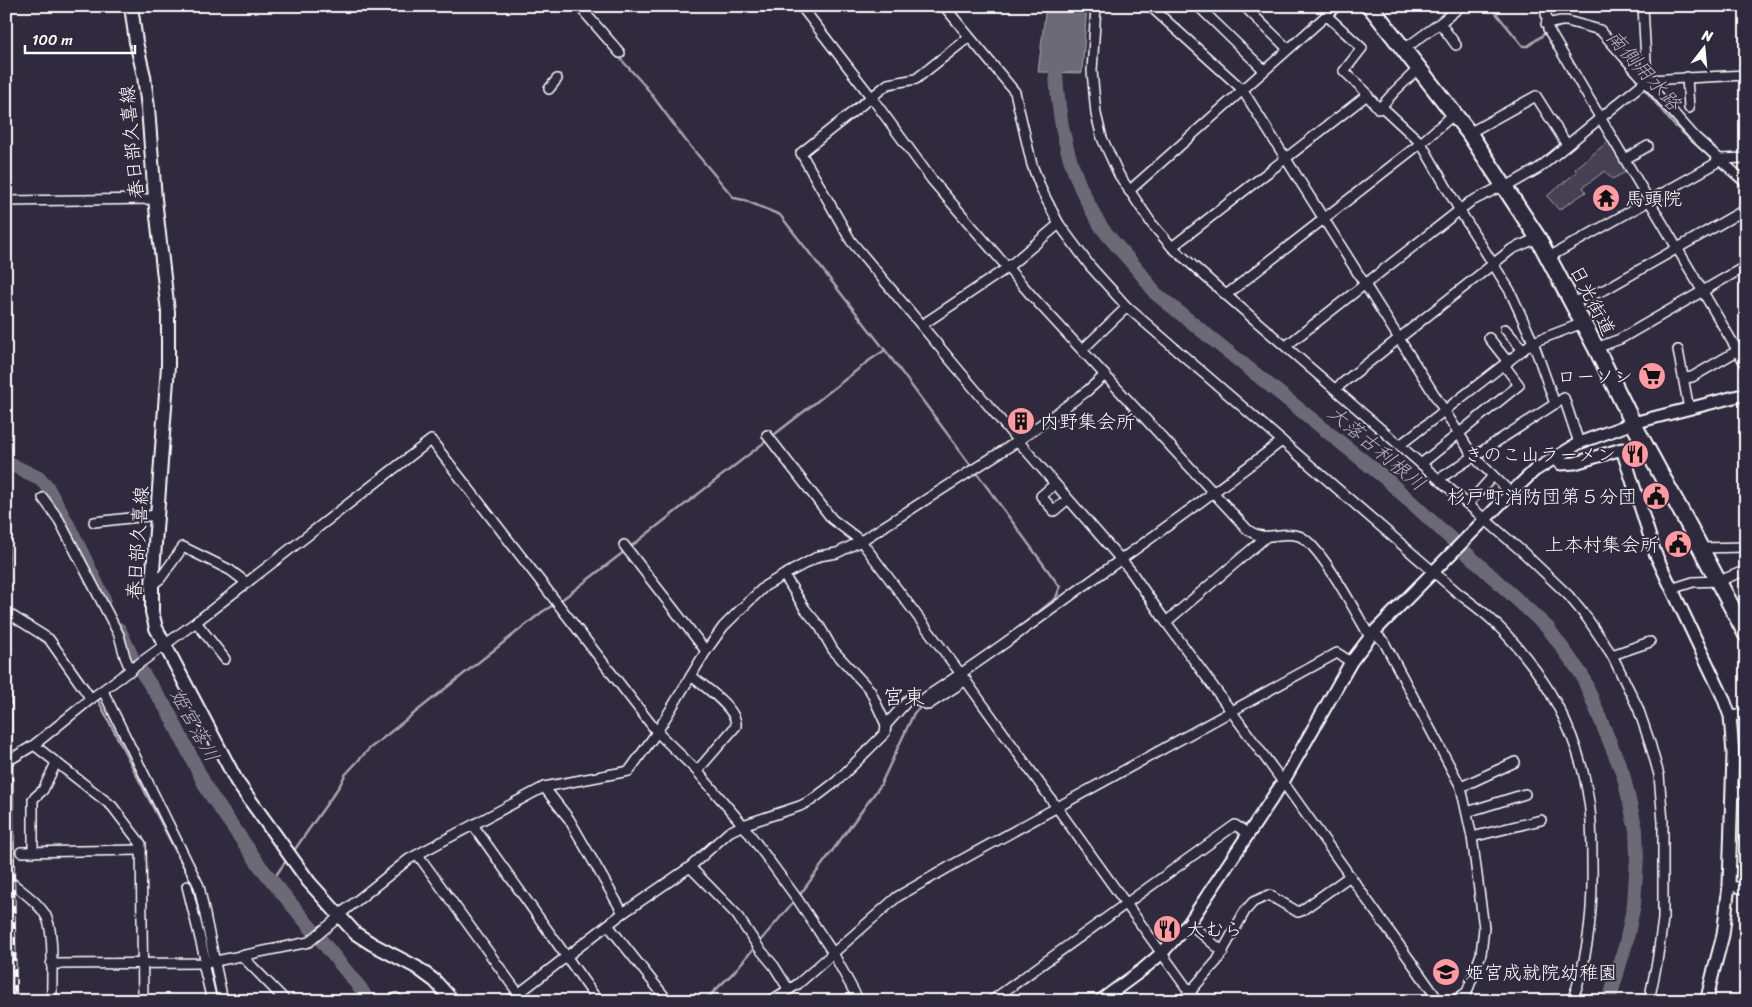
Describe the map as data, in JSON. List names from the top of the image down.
{
  "streets": {
    "highway": ["日光街道"],
    "main road": ["春日部久喜線"]
  },
  "districts": ["宮東"],
  "water": ["南側用水路", "大落古利根川", "姫宮落川"],
  "places": {
    "temple": ["馬頭院"],
    "supermarket": ["ローソン"],
    "building": ["内野集会所"],
    "restaurant": ["きのこ山ラーメン", "大むら"],
    "public building": ["杉戸町消防団第５分団", "上本村集会所"],
    "school or university": ["姫宮成就院幼稚園"]
  },
  "scale_bar": "100 m",
  "north": "top"
}
